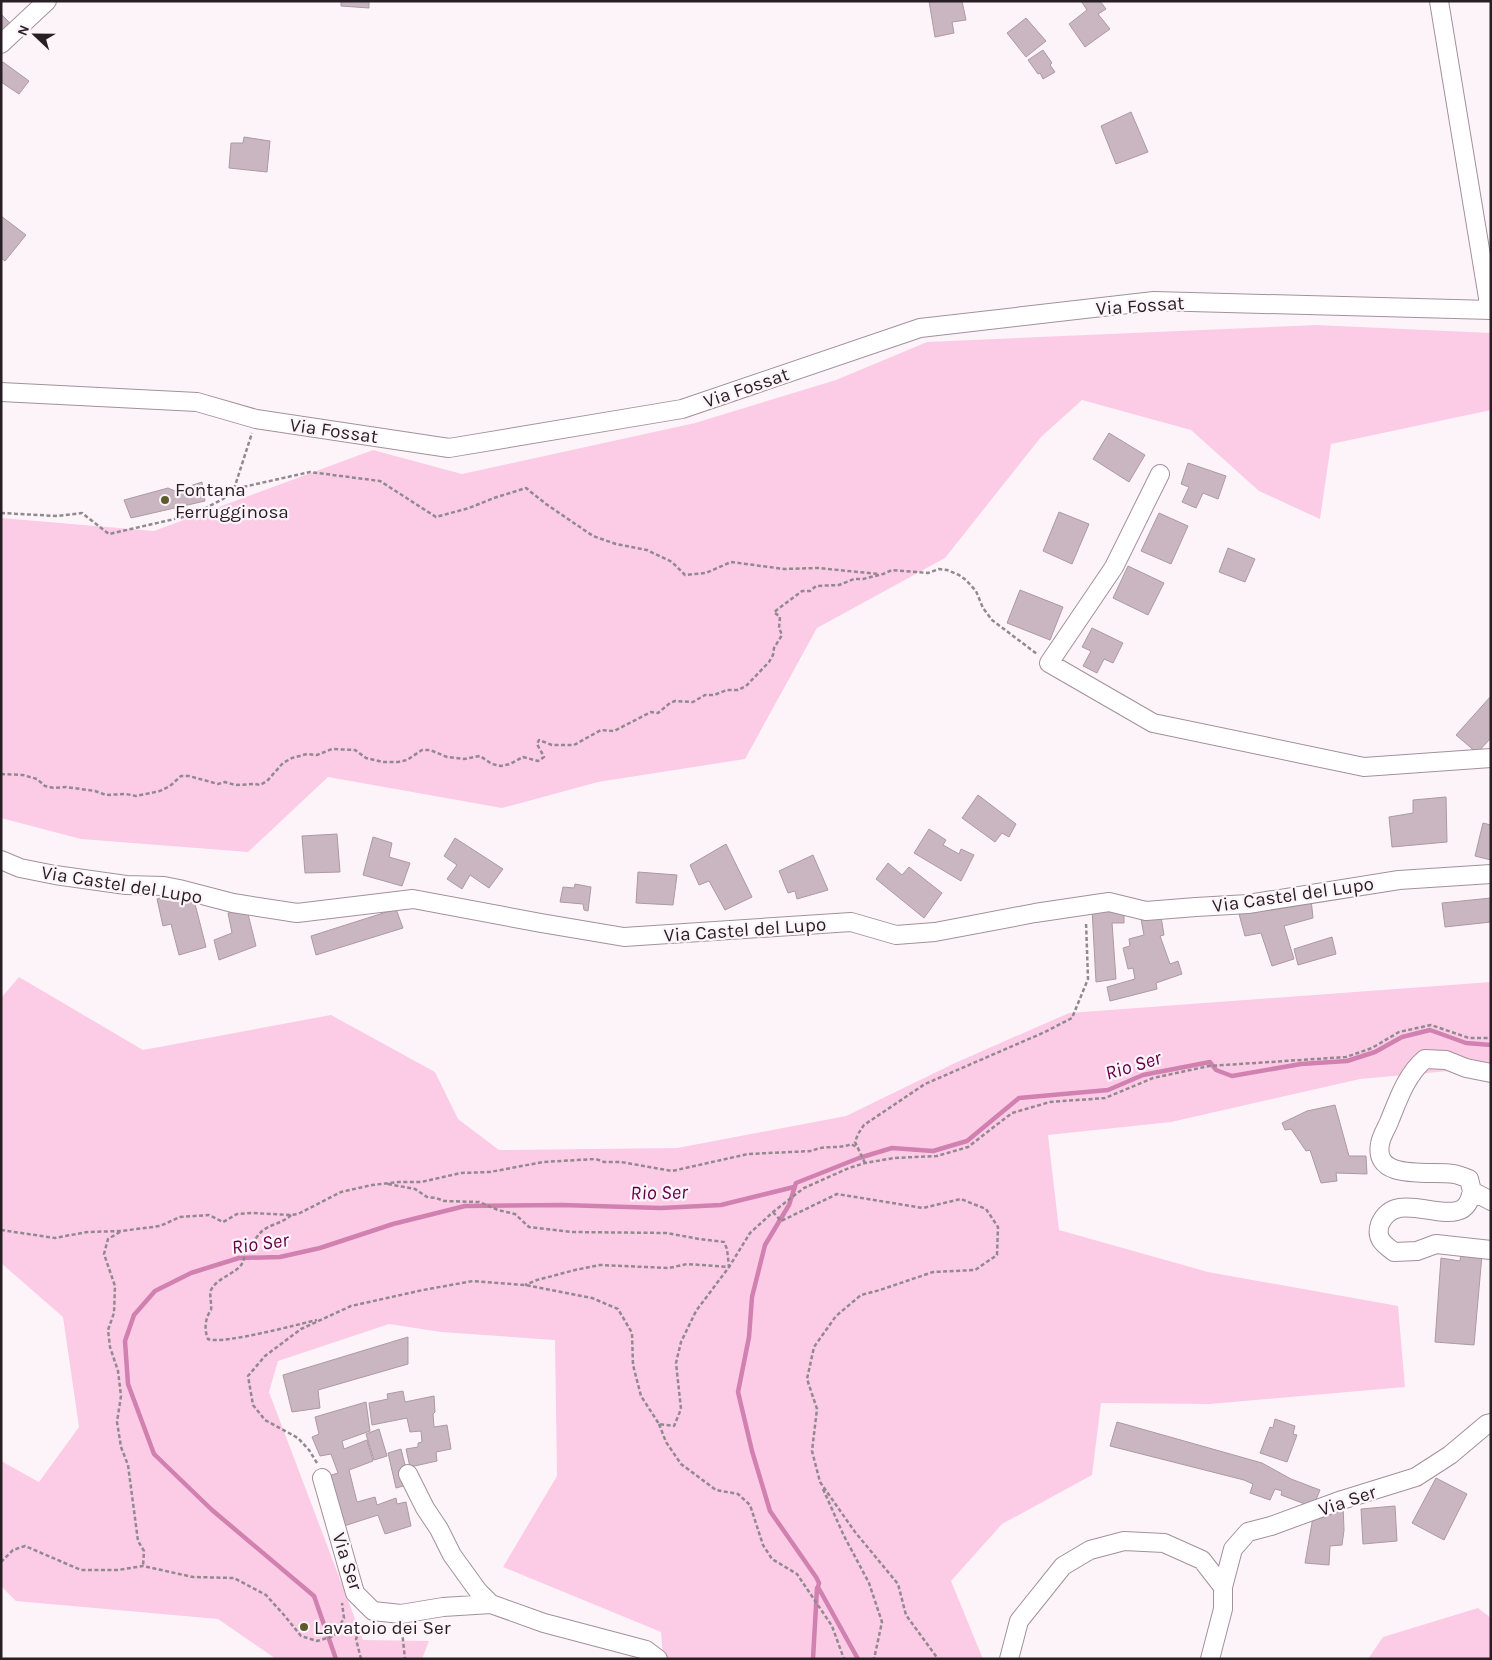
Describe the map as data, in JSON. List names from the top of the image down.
{
  "streets": {
    "street": ["Via Fossat", "Via Castel del Lupo", "Via Ser"]
  },
  "water": ["Rio Ser"],
  "places": ["Fontana Ferrugginosa", "Lavatoio dei Ser"],
  "north": "left"
}
